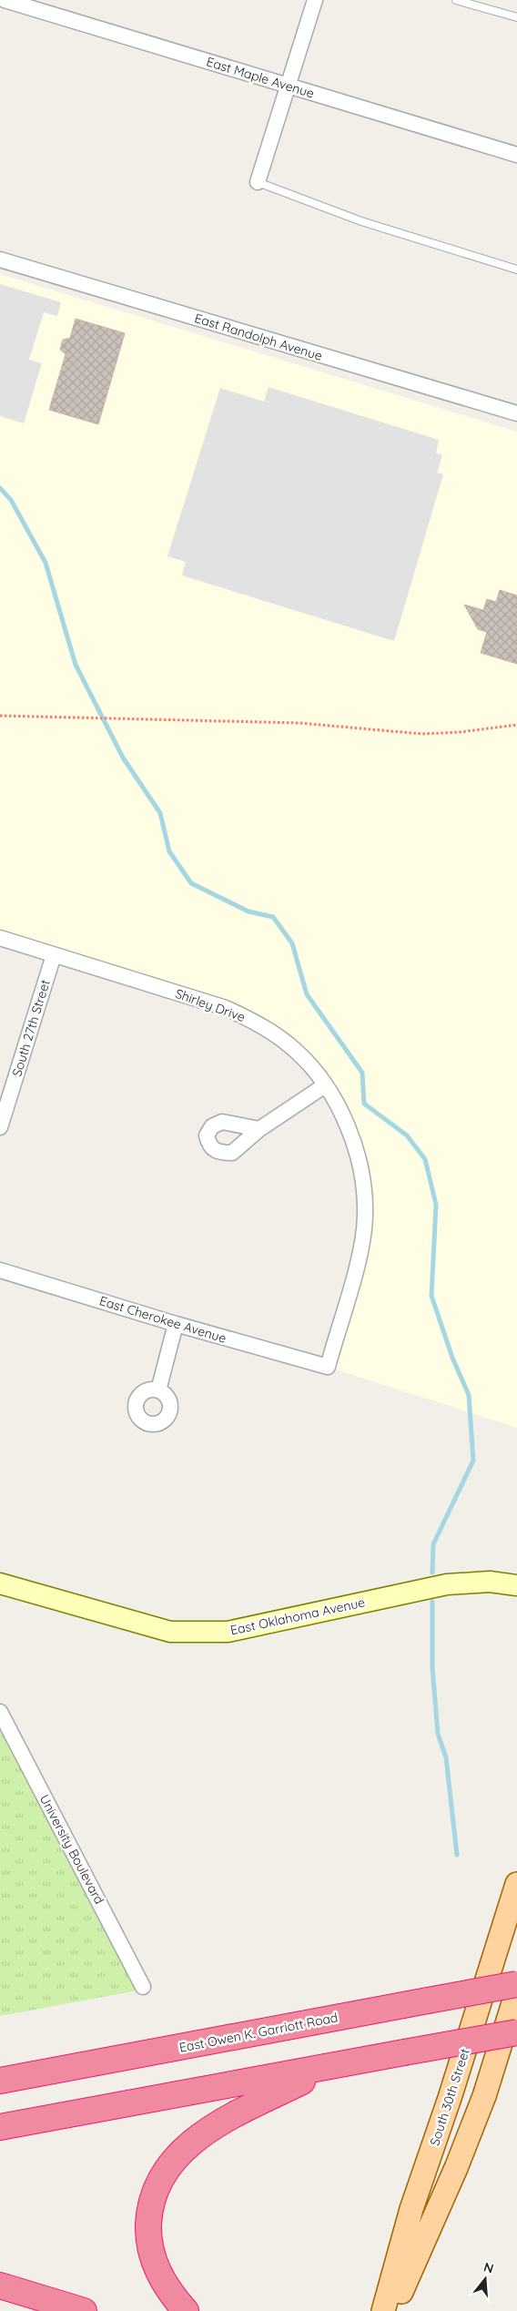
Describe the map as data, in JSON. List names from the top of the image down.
{
  "streets": {
    "highway": ["East Owen K. Garriott Road"],
    "main road": ["South 30th Street"],
    "street": [
      "East Maple Avenue",
      "East Randolph Avenue",
      "Shirley Drive",
      "South 27th Street",
      "East Cherokee Avenue",
      "East Oklahoma Avenue",
      "University Boulevard"
    ]
  },
  "crossings": [
    ["Shirley Drive", "South 27th Street"],
    ["Shirley Drive", "East Cherokee Avenue"]
  ],
  "north": "top"
}
